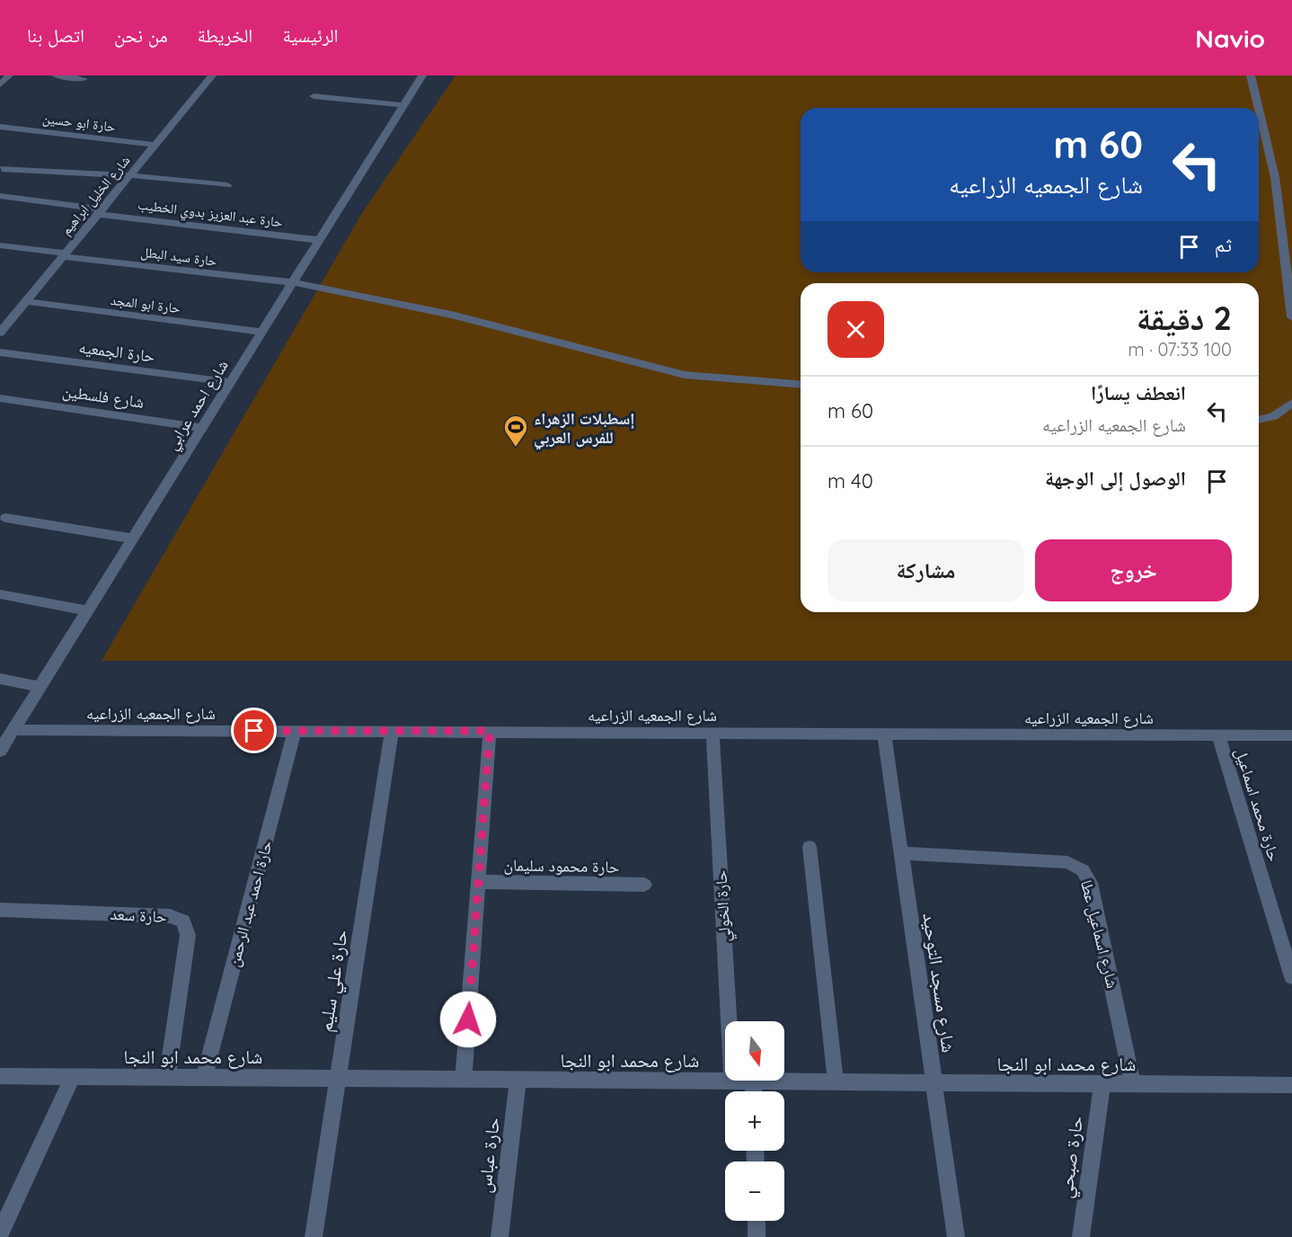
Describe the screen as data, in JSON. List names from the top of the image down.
{
  "streets": {
    "street": [
      "حارة ابو حسين",
      "شارع الخليل ابراهيم",
      "حارة عبد العزيز بدوي الخطيب",
      "حارة سيد البطل",
      "حارة ابو المجد",
      "حارة الجمعيه",
      "شارع فلسطين",
      "شارع احمد عرابي",
      "شارع الجمعيه الزراعيه",
      "حارة محمد اسماعيل",
      "حارة محمود سليمان",
      "حارة احمد عبد الرحمن",
      "حارة الخولي",
      "حارة سعد",
      "شارع اسماعيل عطا",
      "حارة علي سليم",
      "شارع مسجد التوحيد",
      "شارع محمد ابو النجا",
      "حارة عباس",
      "حارة صبحي"
    ]
  },
  "crossings": [
    ["حارة ابو حسين", "شارع الخليل ابراهيم"],
    ["شارع الخليل ابراهيم", "حارة عبد العزيز بدوي الخطيب"],
    ["شارع الخليل ابراهيم", "حارة سيد البطل"],
    ["شارع الخليل ابراهيم", "حارة ابو المجد"],
    ["حارة عبد العزيز بدوي الخطيب", "شارع احمد عرابي"],
    ["حارة سيد البطل", "شارع احمد عرابي"],
    ["حارة ابو المجد", "شارع احمد عرابي"],
    ["حارة الجمعيه", "شارع احمد عرابي"],
    ["شارع فلسطين", "شارع احمد عرابي"],
    ["شارع احمد عرابي", "شارع الجمعيه الزراعيه"],
    ["شارع الجمعيه الزراعيه", "حارة محمد اسماعيل"],
    ["شارع الجمعيه الزراعيه", "حارة احمد عبد الرحمن"],
    ["شارع الجمعيه الزراعيه", "حارة الخولي"],
    ["شارع الجمعيه الزراعيه", "حارة علي سليم"],
    ["شارع الجمعيه الزراعيه", "شارع مسجد التوحيد"],
    ["حارة احمد عبد الرحمن", "شارع محمد ابو النجا"],
    ["حارة سعد", "شارع محمد ابو النجا"],
    ["شارع اسماعيل عطا", "شارع مسجد التوحيد"],
    ["شارع اسماعيل عطا", "شارع محمد ابو النجا"],
    ["حارة علي سليم", "شارع محمد ابو النجا"],
    ["شارع مسجد التوحيد", "شارع محمد ابو النجا"],
    ["شارع محمد ابو النجا", "حارة عباس"],
    ["شارع محمد ابو النجا", "حارة صبحي"]
  ],
  "places": {
    "sports": ["إسطبلات الزهراء للفرس العربي"]
  },
  "north": "bottom",
  "page": {
    "header": "Navio",
    "nav": [
      "الرئيسية",
      "الخريطة",
      "من نحن",
      "اتصل بنا"
    ],
    "turn": ["60 m", "شارع الجمعيه الزراعيه"],
    "then": "ثم",
    "heading": ["2 دقيقة", "100 m · 07:33"],
    "list": [
      {
        "name": "انعطف يسارًا",
        "note": "شارع الجمعيه الزراعيه",
        "value": "60 m"
      },
      {
        "name": "الوصول إلى الوجهة",
        "value": "40 m"
      }
    ],
    "buttons": ["خروج", "مشاركة"],
    "map_buttons": ["+", "−"]
  }
}
